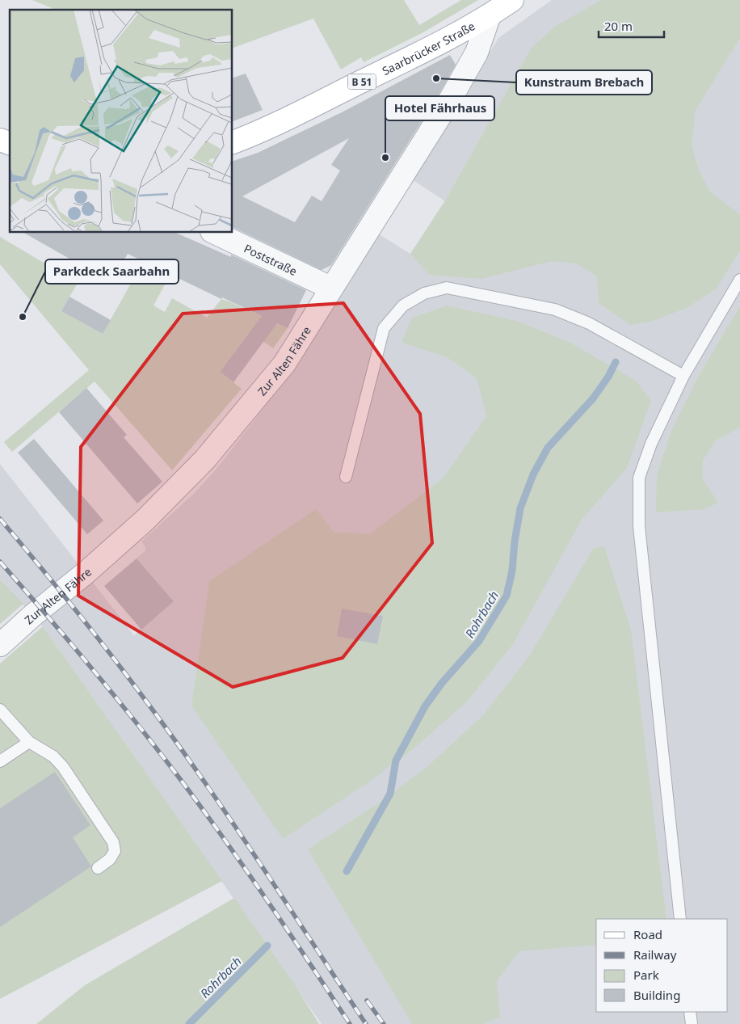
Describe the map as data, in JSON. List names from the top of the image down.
{
  "streets": {
    "main road": ["Saarbrücker Straße", "B 51"],
    "street": ["Poststraße", "Zur Alten Fähre"]
  },
  "crossings": [
    ["Saarbrücker Straße", "Zur Alten Fähre"],
    ["Poststraße", "Zur Alten Fähre"]
  ],
  "water": ["Rohrbach"],
  "places": ["Kunstraum Brebach", "Hotel Fährhaus", "Parkdeck Saarbahn"],
  "legend": [
    "Road",
    "Railway",
    "Park",
    "Building"
  ],
  "scale_bar": "20 m"
}
